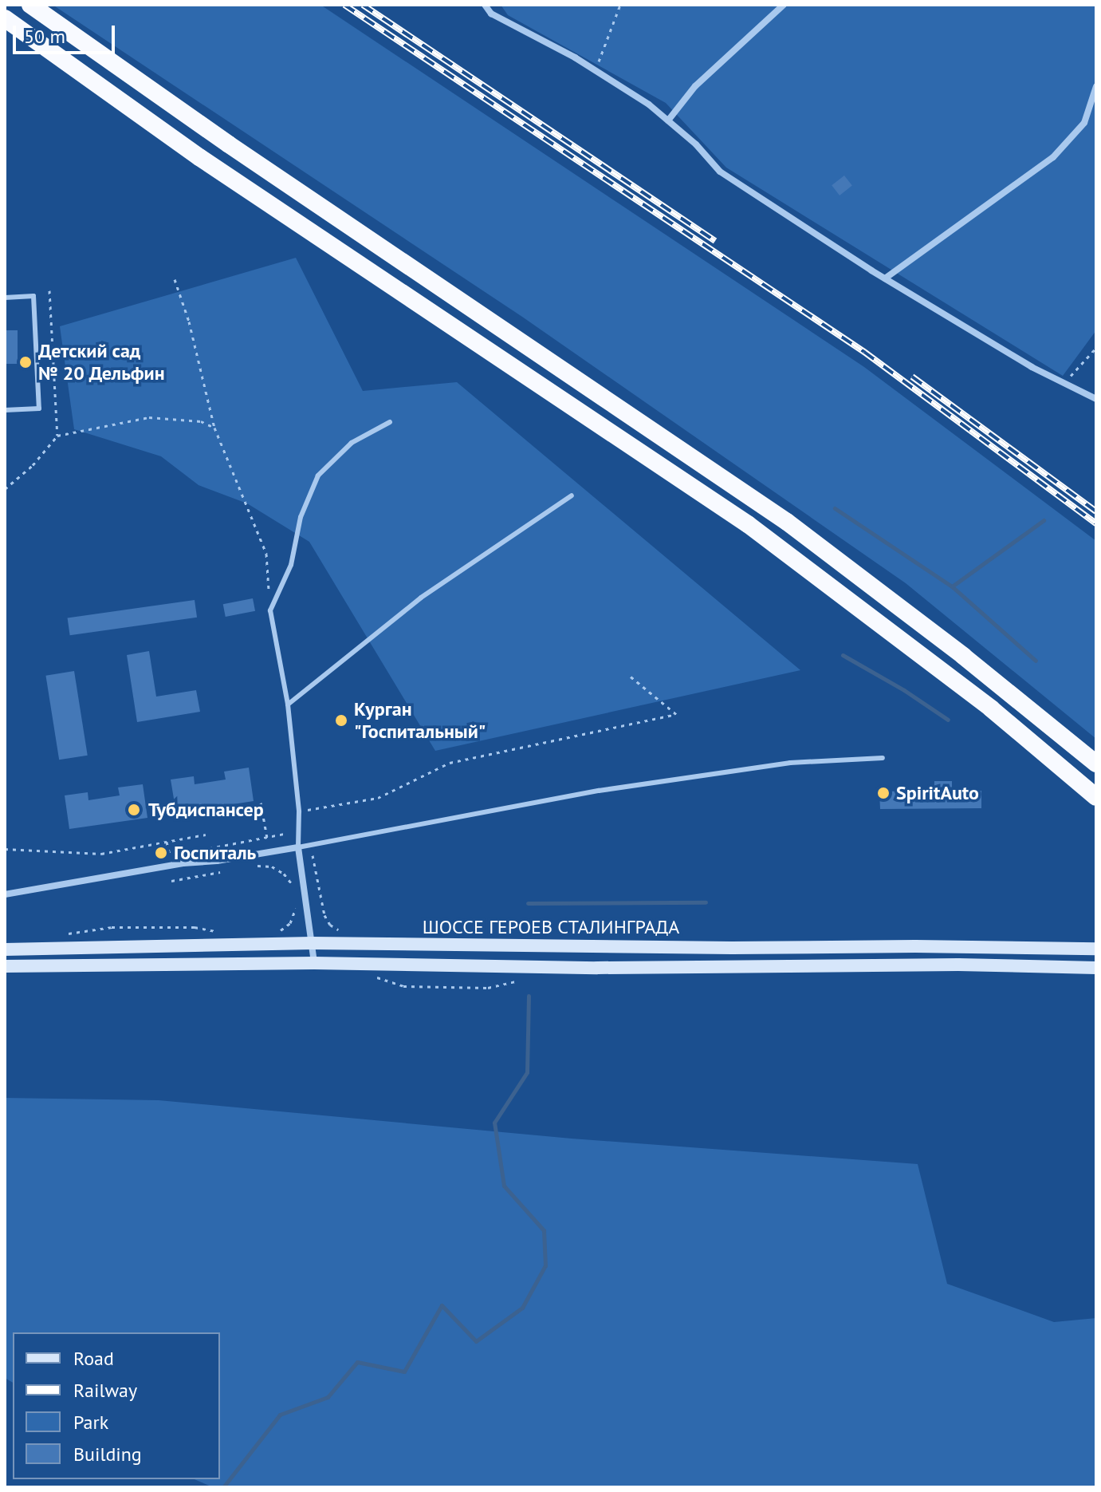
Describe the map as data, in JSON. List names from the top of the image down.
{
  "streets": {
    "main road": ["ШОССЕ ГЕРОЕВ СТАЛИНГРАДА"]
  },
  "places": [
    "Детский сад № 20 Дельфин",
    "Курган \"Госпитальный\"",
    "SpiritAuto",
    "Тубдиспансер",
    "Госпиталь"
  ],
  "legend": [
    "Road",
    "Railway",
    "Park",
    "Building"
  ],
  "scale_bar": "50 m"
}
